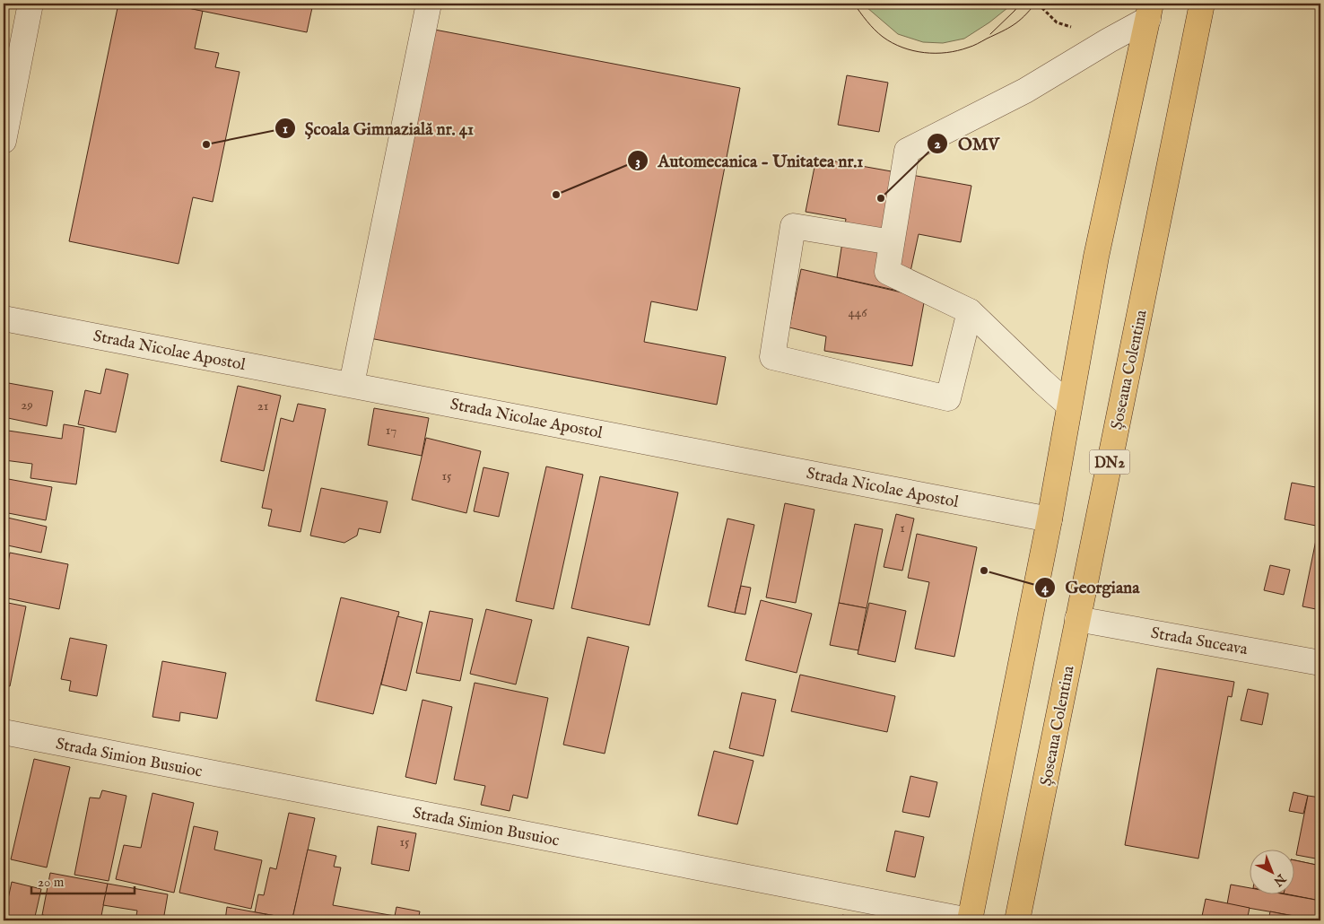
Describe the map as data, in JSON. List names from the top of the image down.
{
  "streets": {
    "main road": ["Șoseaua Colentina", "DN2"],
    "street": ["Strada Nicolae Apostol", "Strada Suceava", "Strada Simion Busuioc"]
  },
  "crossings": [
    ["Șoseaua Colentina", "Strada Suceava"]
  ],
  "places": [
    "Școala Gimnazială nr. 41",
    "Automecanica - Unitatea nr.1",
    "OMV",
    "Georgiana"
  ],
  "house_numbers": [
    "446",
    "29",
    "21",
    "17",
    "15",
    "1",
    "15"
  ],
  "scale_bar": "20 m",
  "north": "bottom right"
}
